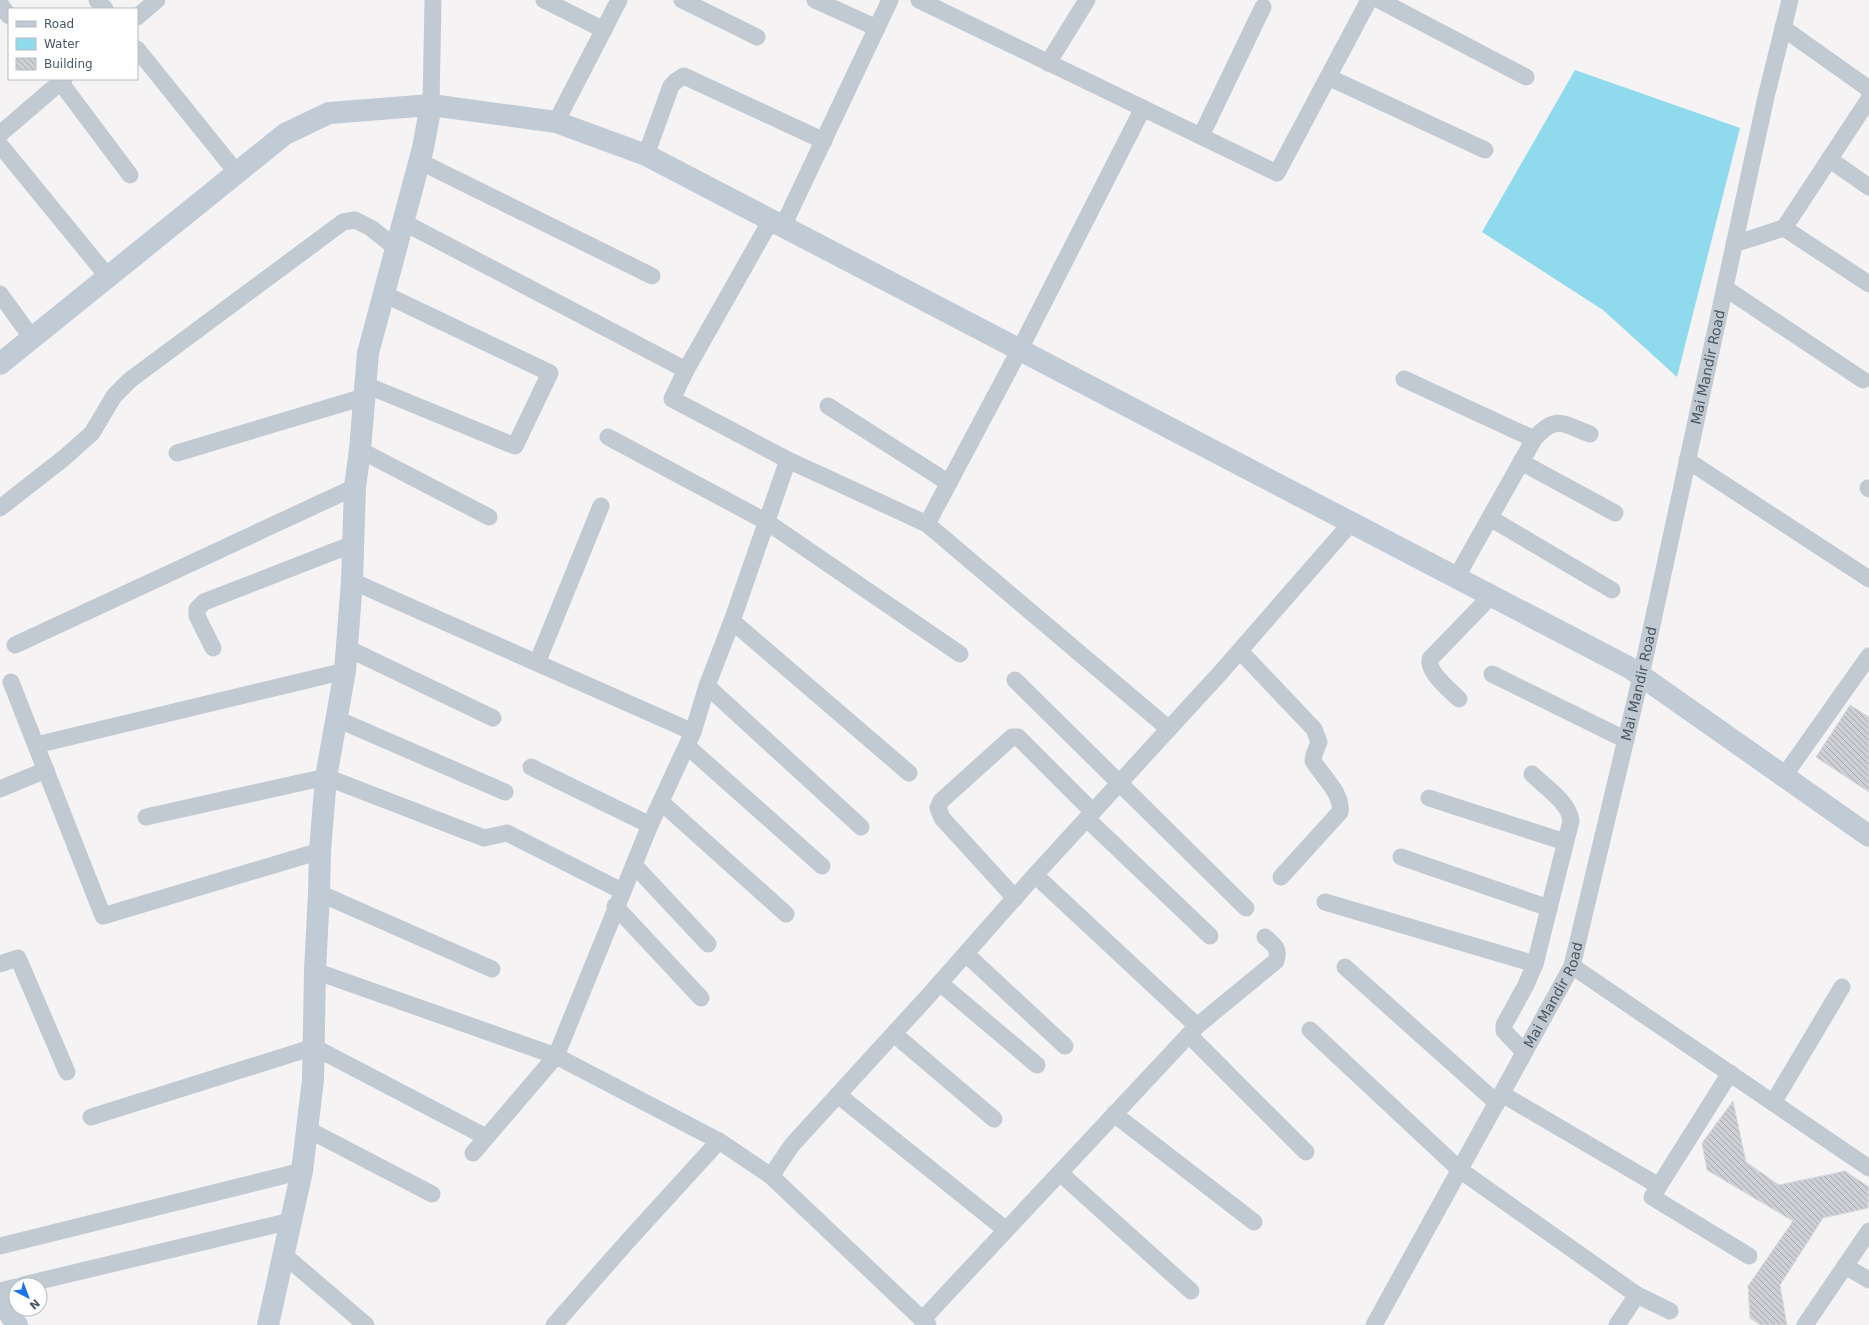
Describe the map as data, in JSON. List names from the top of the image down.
{
  "streets": {
    "street": ["Mai Mandir Road"]
  },
  "legend": ["Road", "Water", "Building"],
  "north": "bottom right"
}
